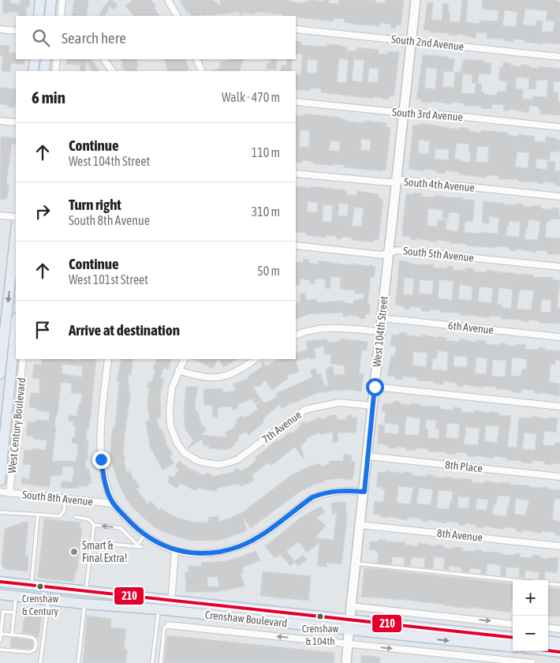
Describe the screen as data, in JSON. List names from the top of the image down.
{
  "streets": {
    "main road": ["West Century Boulevard", "Crenshaw Boulevard"],
    "street": [
      "South 2nd Avenue",
      "South 3rd Avenue",
      "South 4th Avenue",
      "South 5th Avenue",
      "6th Avenue",
      "West 104th Street",
      "7th Avenue",
      "8th Place",
      "South 8th Avenue",
      "8th Avenue"
    ]
  },
  "crossings": [
    ["South 2nd Avenue", "West 104th Street"],
    ["South 3rd Avenue", "West 104th Street"],
    ["South 4th Avenue", "West 104th Street"],
    ["South 5th Avenue", "West 104th Street"],
    ["6th Avenue", "West 104th Street"],
    ["West 104th Street", "7th Avenue"],
    ["West 104th Street", "8th Place"],
    ["West 104th Street", "8th Avenue"],
    ["West 104th Street", "Crenshaw Boulevard"],
    ["West Century Boulevard", "South 8th Avenue"]
  ],
  "places": ["Smart & Final Extra!", "Crenshaw & Century", "Crenshaw & 104th"],
  "lines": ["transit line 210"],
  "page": {
    "search": "Search here",
    "heading": ["6 min", "Walk · 470 m"],
    "list": [
      ["Continue", "West 104th Street", "110 m"],
      ["Turn right", "South 8th Avenue", "310 m"],
      ["Continue", "West 101st Street", "50 m"],
      "Arrive at destination"
    ],
    "map_buttons": ["+", "−"]
  }
}
